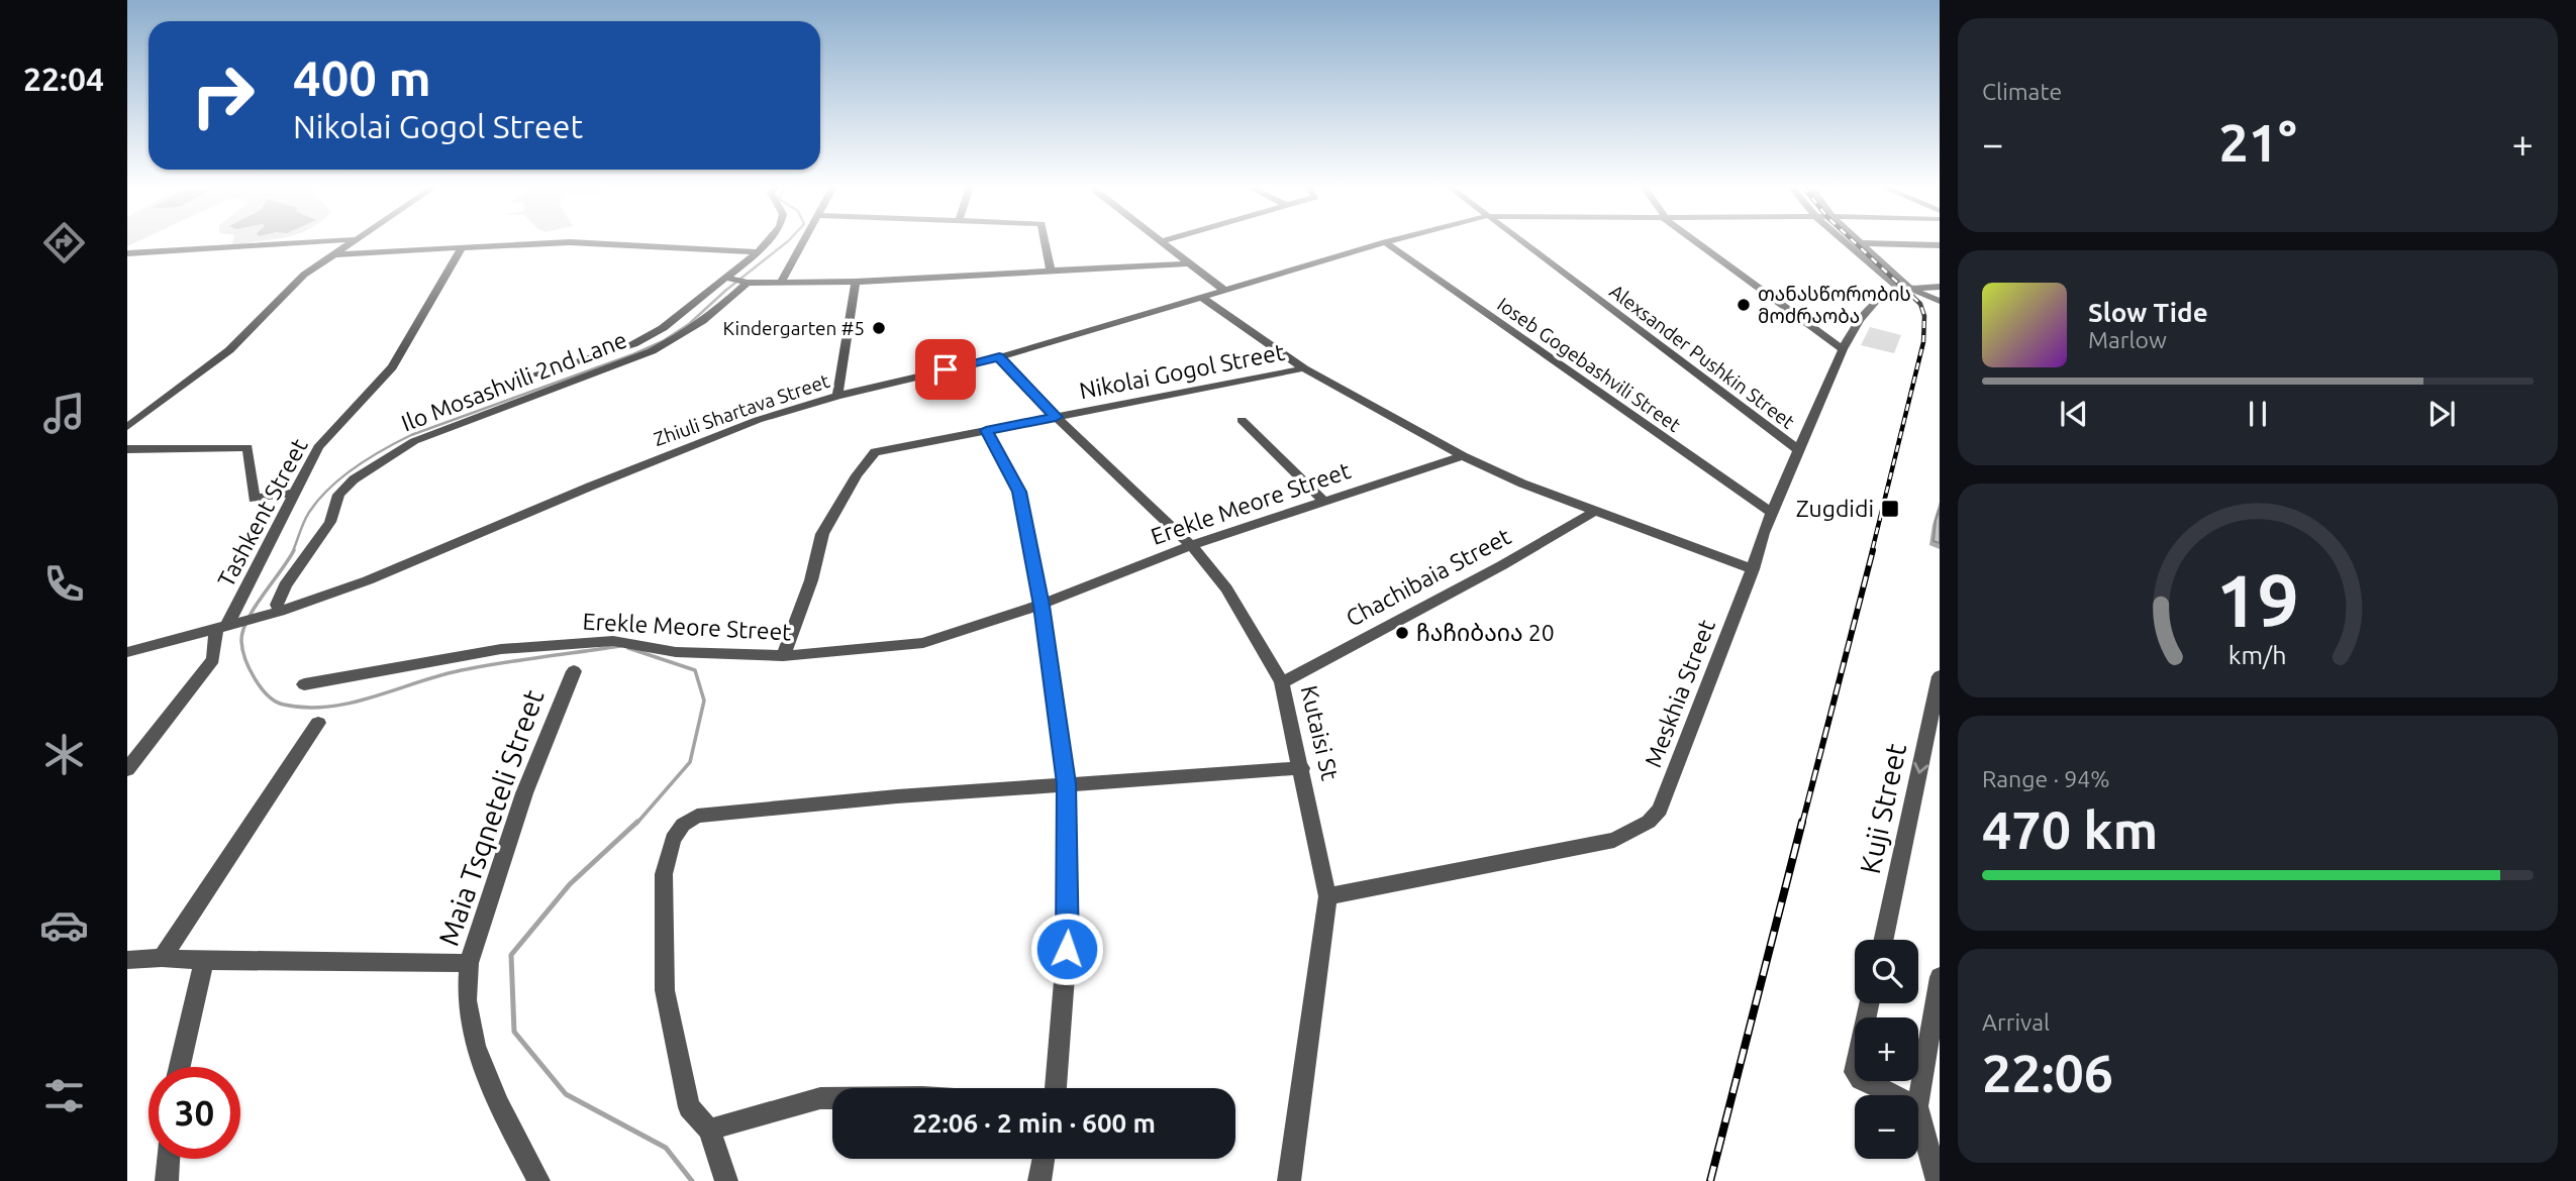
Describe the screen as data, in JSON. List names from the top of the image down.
{
  "streets": {
    "street": [
      "Alexsander Pushkin Street",
      "Ioseb Gogebashvili Street",
      "Nikolai Gogol Street",
      "Ilo Mosashvili 2nd Lane",
      "Zhiuli Shartava Street",
      "Erekle Meore Street",
      "Tashkent Street",
      "Chachibaia Street",
      "Meskhia Street",
      "Kutaisi St",
      "Kuji Street",
      "Maia Tsqneteli Street"
    ]
  },
  "crossings": [
    ["Alexsander Pushkin Street", "Meskhia Street"],
    ["Ioseb Gogebashvili Street", "Zhiuli Shartava Street"],
    ["Ioseb Gogebashvili Street", "Meskhia Street"],
    ["Nikolai Gogol Street", "Erekle Meore Street"],
    ["Nikolai Gogol Street", "Kutaisi St"],
    ["Ilo Mosashvili 2nd Lane", "Zhiuli Shartava Street"],
    ["Zhiuli Shartava Street", "Tashkent Street"],
    ["Zhiuli Shartava Street", "Kutaisi St"],
    ["Erekle Meore Street", "Kutaisi St"],
    ["Chachibaia Street", "Kutaisi St"],
    ["Meskhia Street", "Kutaisi St"]
  ],
  "one_way": ["Kuji Street"],
  "places": {
    "other": ["თანასწორობის მოძრაობა", "Kindergarten #5", "ჩაჩიბაია 20"],
    "transit": ["Zugdidi"]
  },
  "page": {
    "tabs": "22:04",
    "tile": [
      "Climate",
      ["Range · 94%", "470 km"],
      ["Arrival", "22:06"]
    ],
    "turn": ["400 m", "Nikolai Gogol Street"],
    "heat": ["−", "21°", "+"],
    "song": ["Slow Tide", "Marlow"],
    "map_buttons": ["+", "−"],
    "limit": "30",
    "trip": "22:06 · 2 min · 600 m",
    "gauge": ["19", "km/h"]
  }
}
